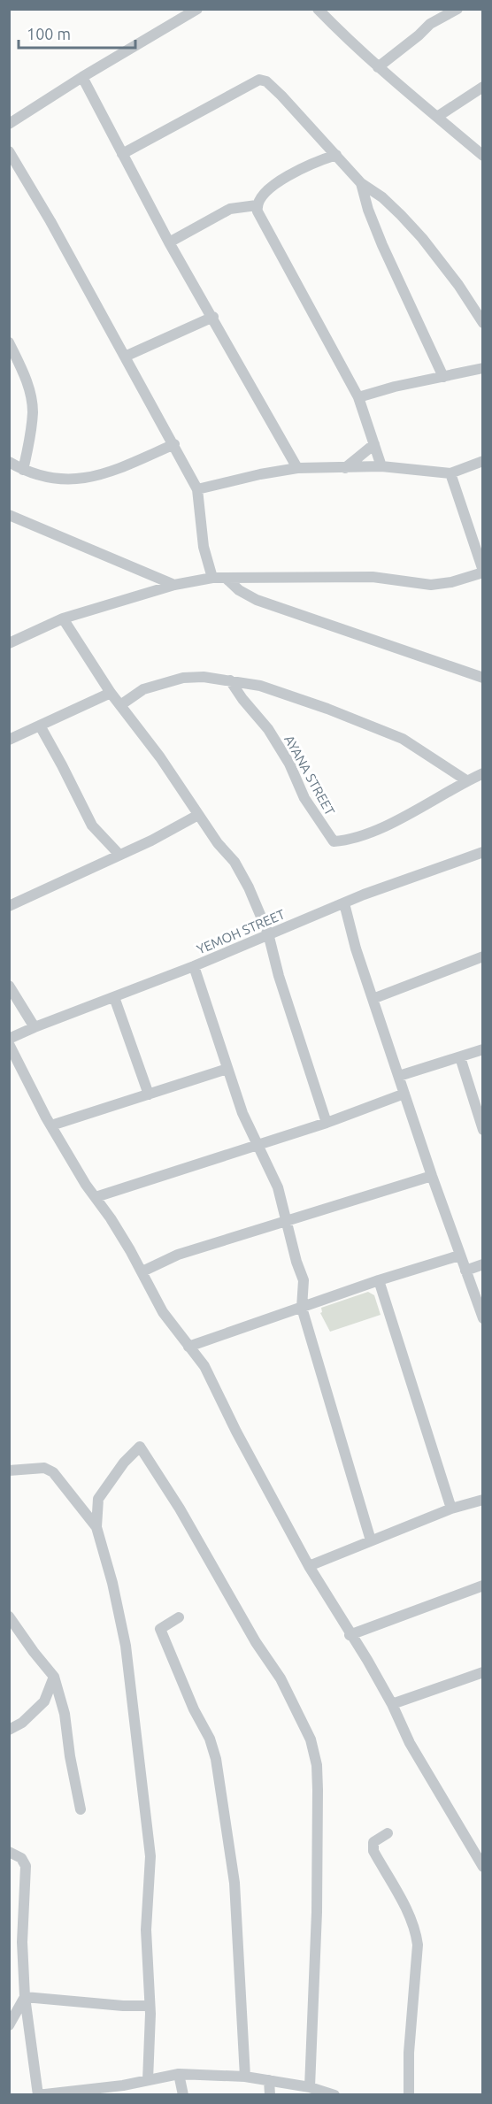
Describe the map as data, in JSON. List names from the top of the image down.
{
  "streets": {
    "street": ["AYANA STREET", "YEMOH STREET"]
  },
  "scale_bar": "100 m"
}
